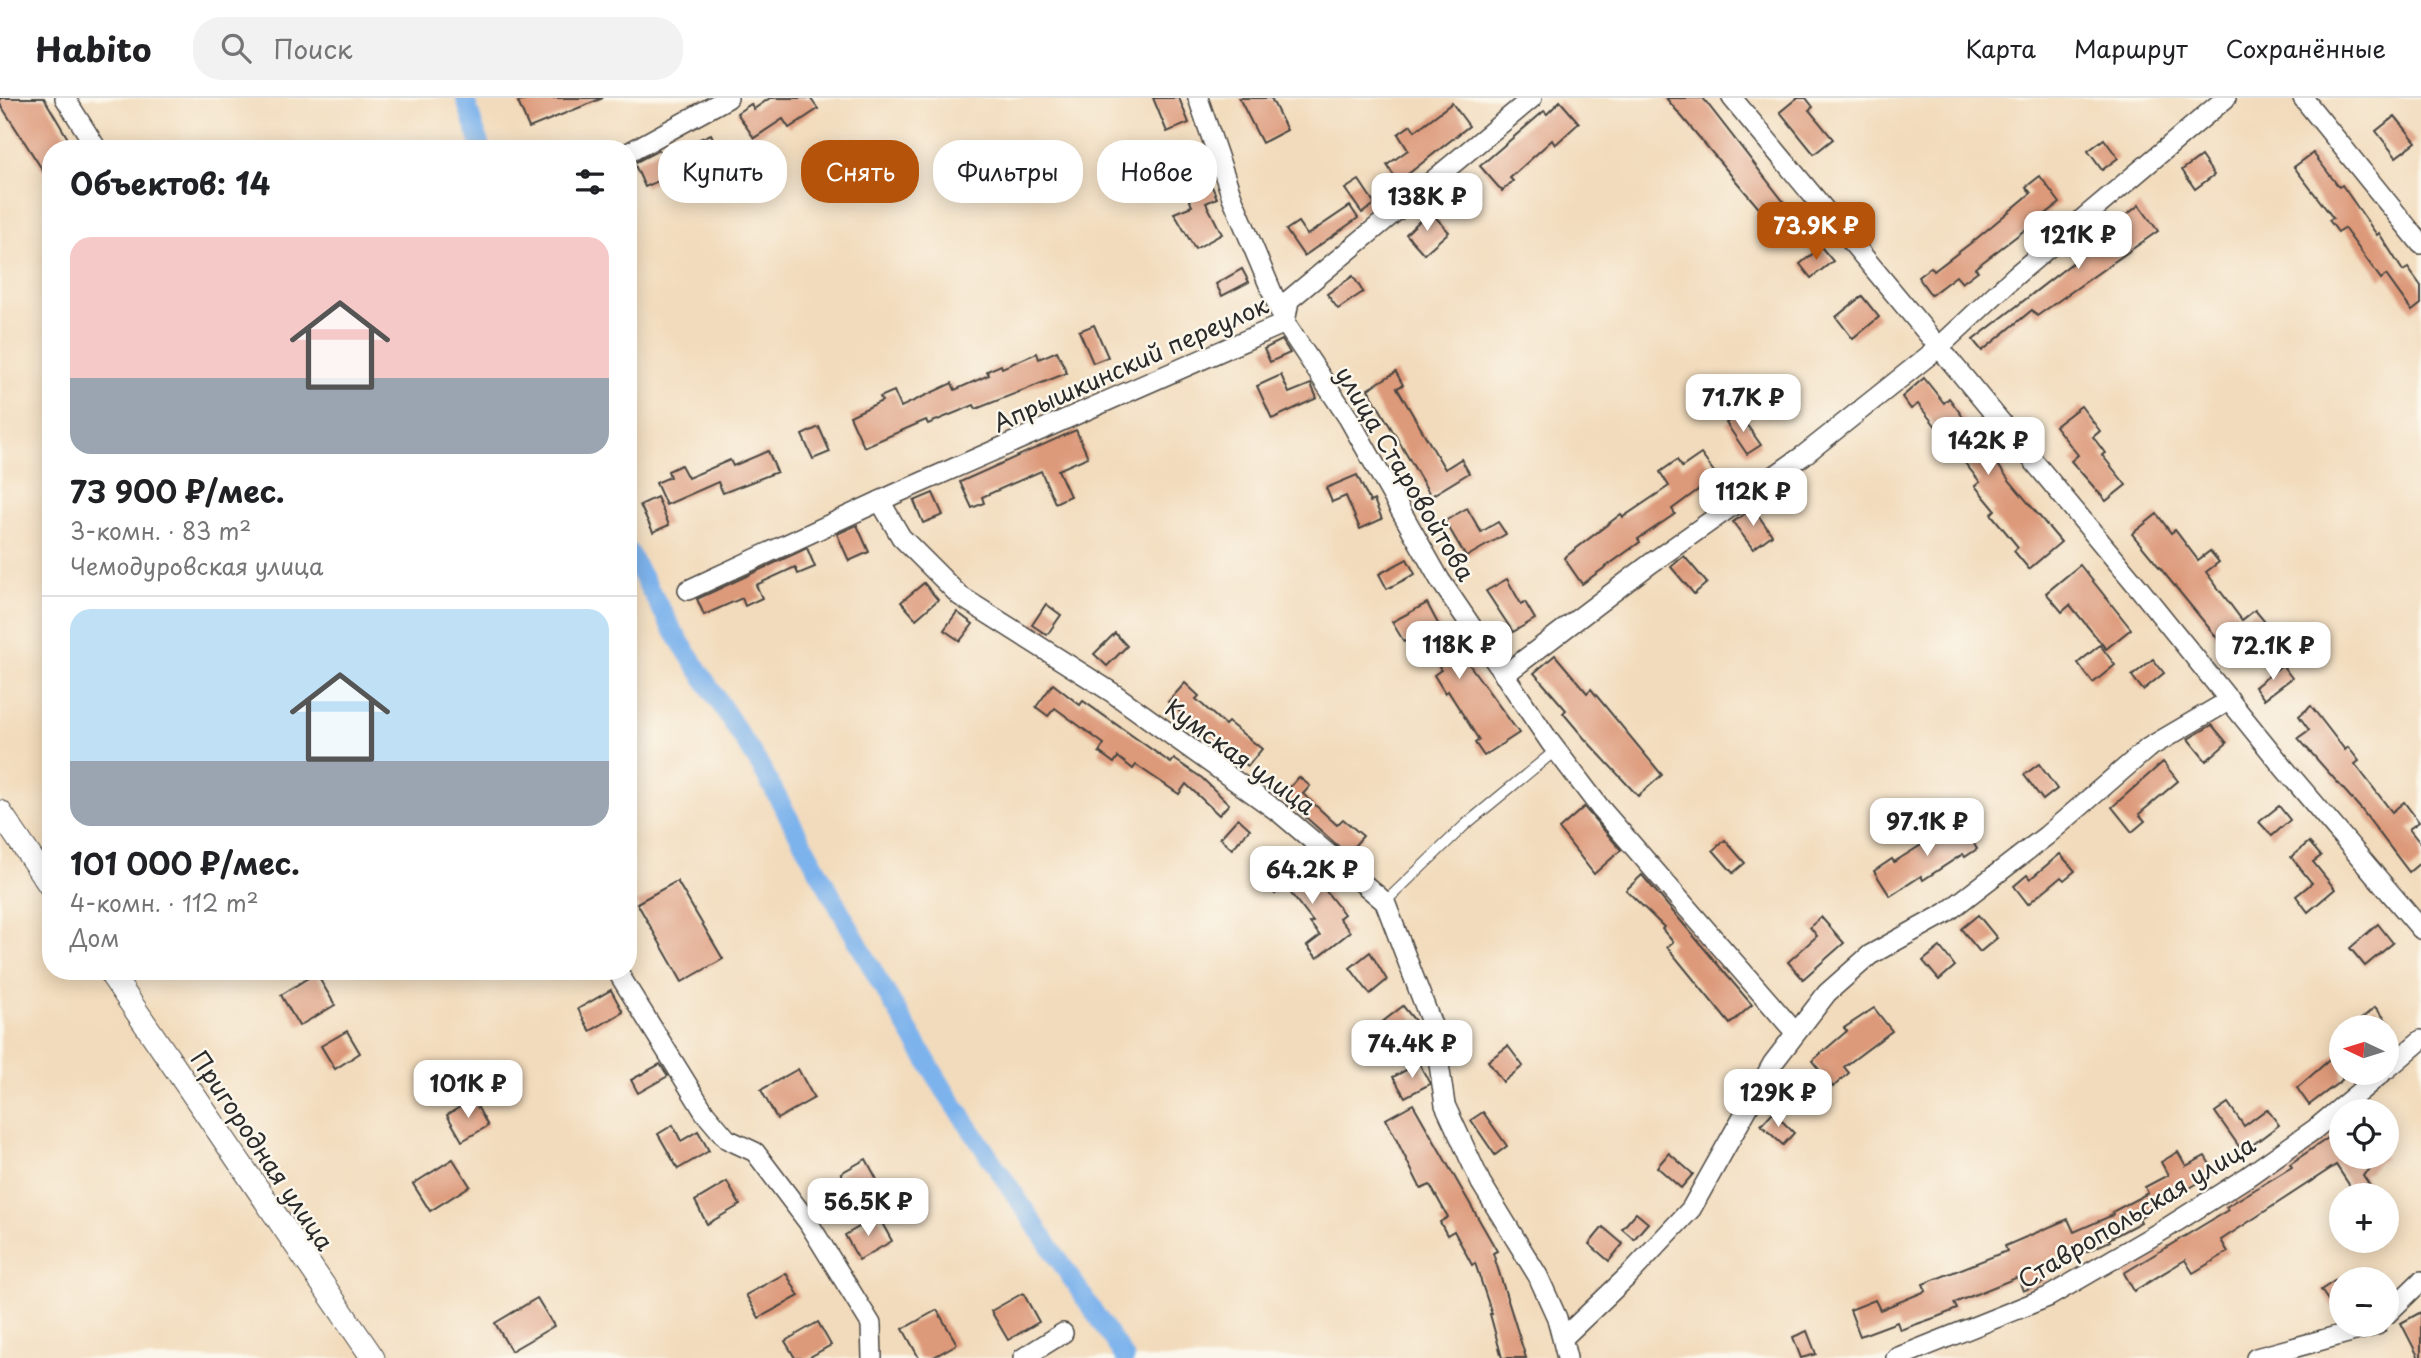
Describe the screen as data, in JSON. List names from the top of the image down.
{
  "streets": {
    "street": [
      "Апрышкинский переулок",
      "улица Старовойтова",
      "Кумская улица",
      "Пригородная улица",
      "Ставропольская улица"
    ]
  },
  "crossings": [
    ["Апрышкинский переулок", "улица Старовойтова"],
    ["Апрышкинский переулок", "Кумская улица"]
  ],
  "north": "left",
  "page": {
    "header": "Habito",
    "search": "Поиск",
    "nav": ["Карта", "Маршрут", "Сохранённые"],
    "chip": [
      "Купить",
      "Снять",
      "Фильтры",
      "Новое"
    ],
    "heading": "Объектов: 14",
    "price": [
      "138K ₽",
      "73.9K ₽",
      "121K ₽",
      "71.7K ₽",
      "142K ₽",
      "112K ₽",
      "118K ₽",
      "72.1K ₽",
      "97.1K ₽",
      "64.2K ₽",
      "74.4K ₽",
      "101K ₽",
      "129K ₽",
      "56.5K ₽"
    ],
    "list": [
      {
        "name": "73 900 ₽/мес.",
        "note": "3-комн. · 83 m² · Чемодуровская улица"
      },
      {
        "name": "101 000 ₽/мес.",
        "note": "4-комн. · 112 m² · Дом"
      }
    ],
    "map_buttons": ["+", "−"]
  }
}
